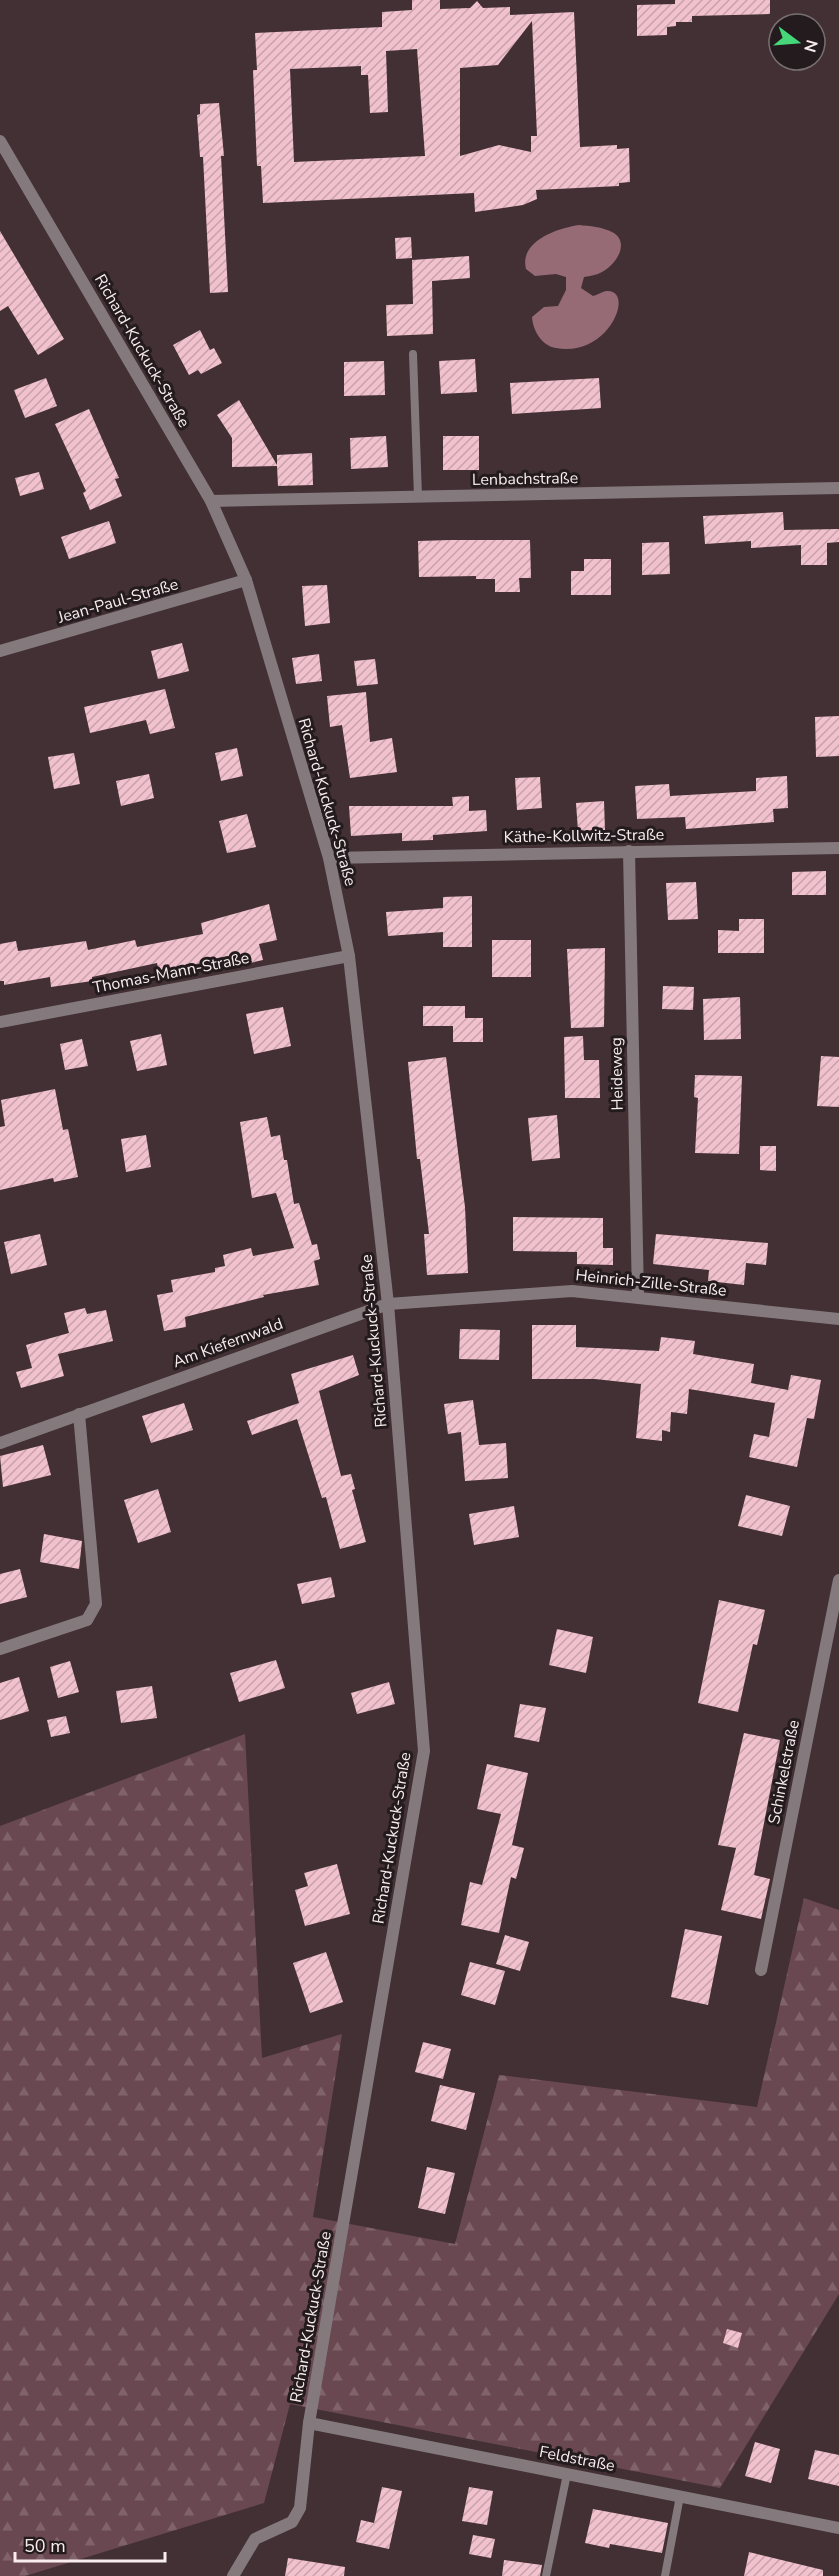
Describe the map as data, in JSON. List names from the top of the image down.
{
  "streets": {
    "street": [
      "Richard-Kuckuck-Straße",
      "Lenbachstraße",
      "Jean-Paul-Straße",
      "Käthe-Kollwitz-Straße",
      "Thomas-Mann-Straße",
      "Heideweg",
      "Heinrich-Zille-Straße",
      "Am Kiefernwald",
      "Schinkelstraße",
      "Feldstraße"
    ]
  },
  "crossings": [
    ["Richard-Kuckuck-Straße", "Lenbachstraße"],
    ["Richard-Kuckuck-Straße", "Jean-Paul-Straße"],
    ["Richard-Kuckuck-Straße", "Käthe-Kollwitz-Straße"],
    ["Richard-Kuckuck-Straße", "Thomas-Mann-Straße"],
    ["Richard-Kuckuck-Straße", "Heinrich-Zille-Straße"],
    ["Richard-Kuckuck-Straße", "Am Kiefernwald"],
    ["Richard-Kuckuck-Straße", "Feldstraße"],
    ["Käthe-Kollwitz-Straße", "Heideweg"],
    ["Heideweg", "Heinrich-Zille-Straße"],
    ["Heinrich-Zille-Straße", "Am Kiefernwald"]
  ],
  "scale_bar": "50 m",
  "north": "right"
}
